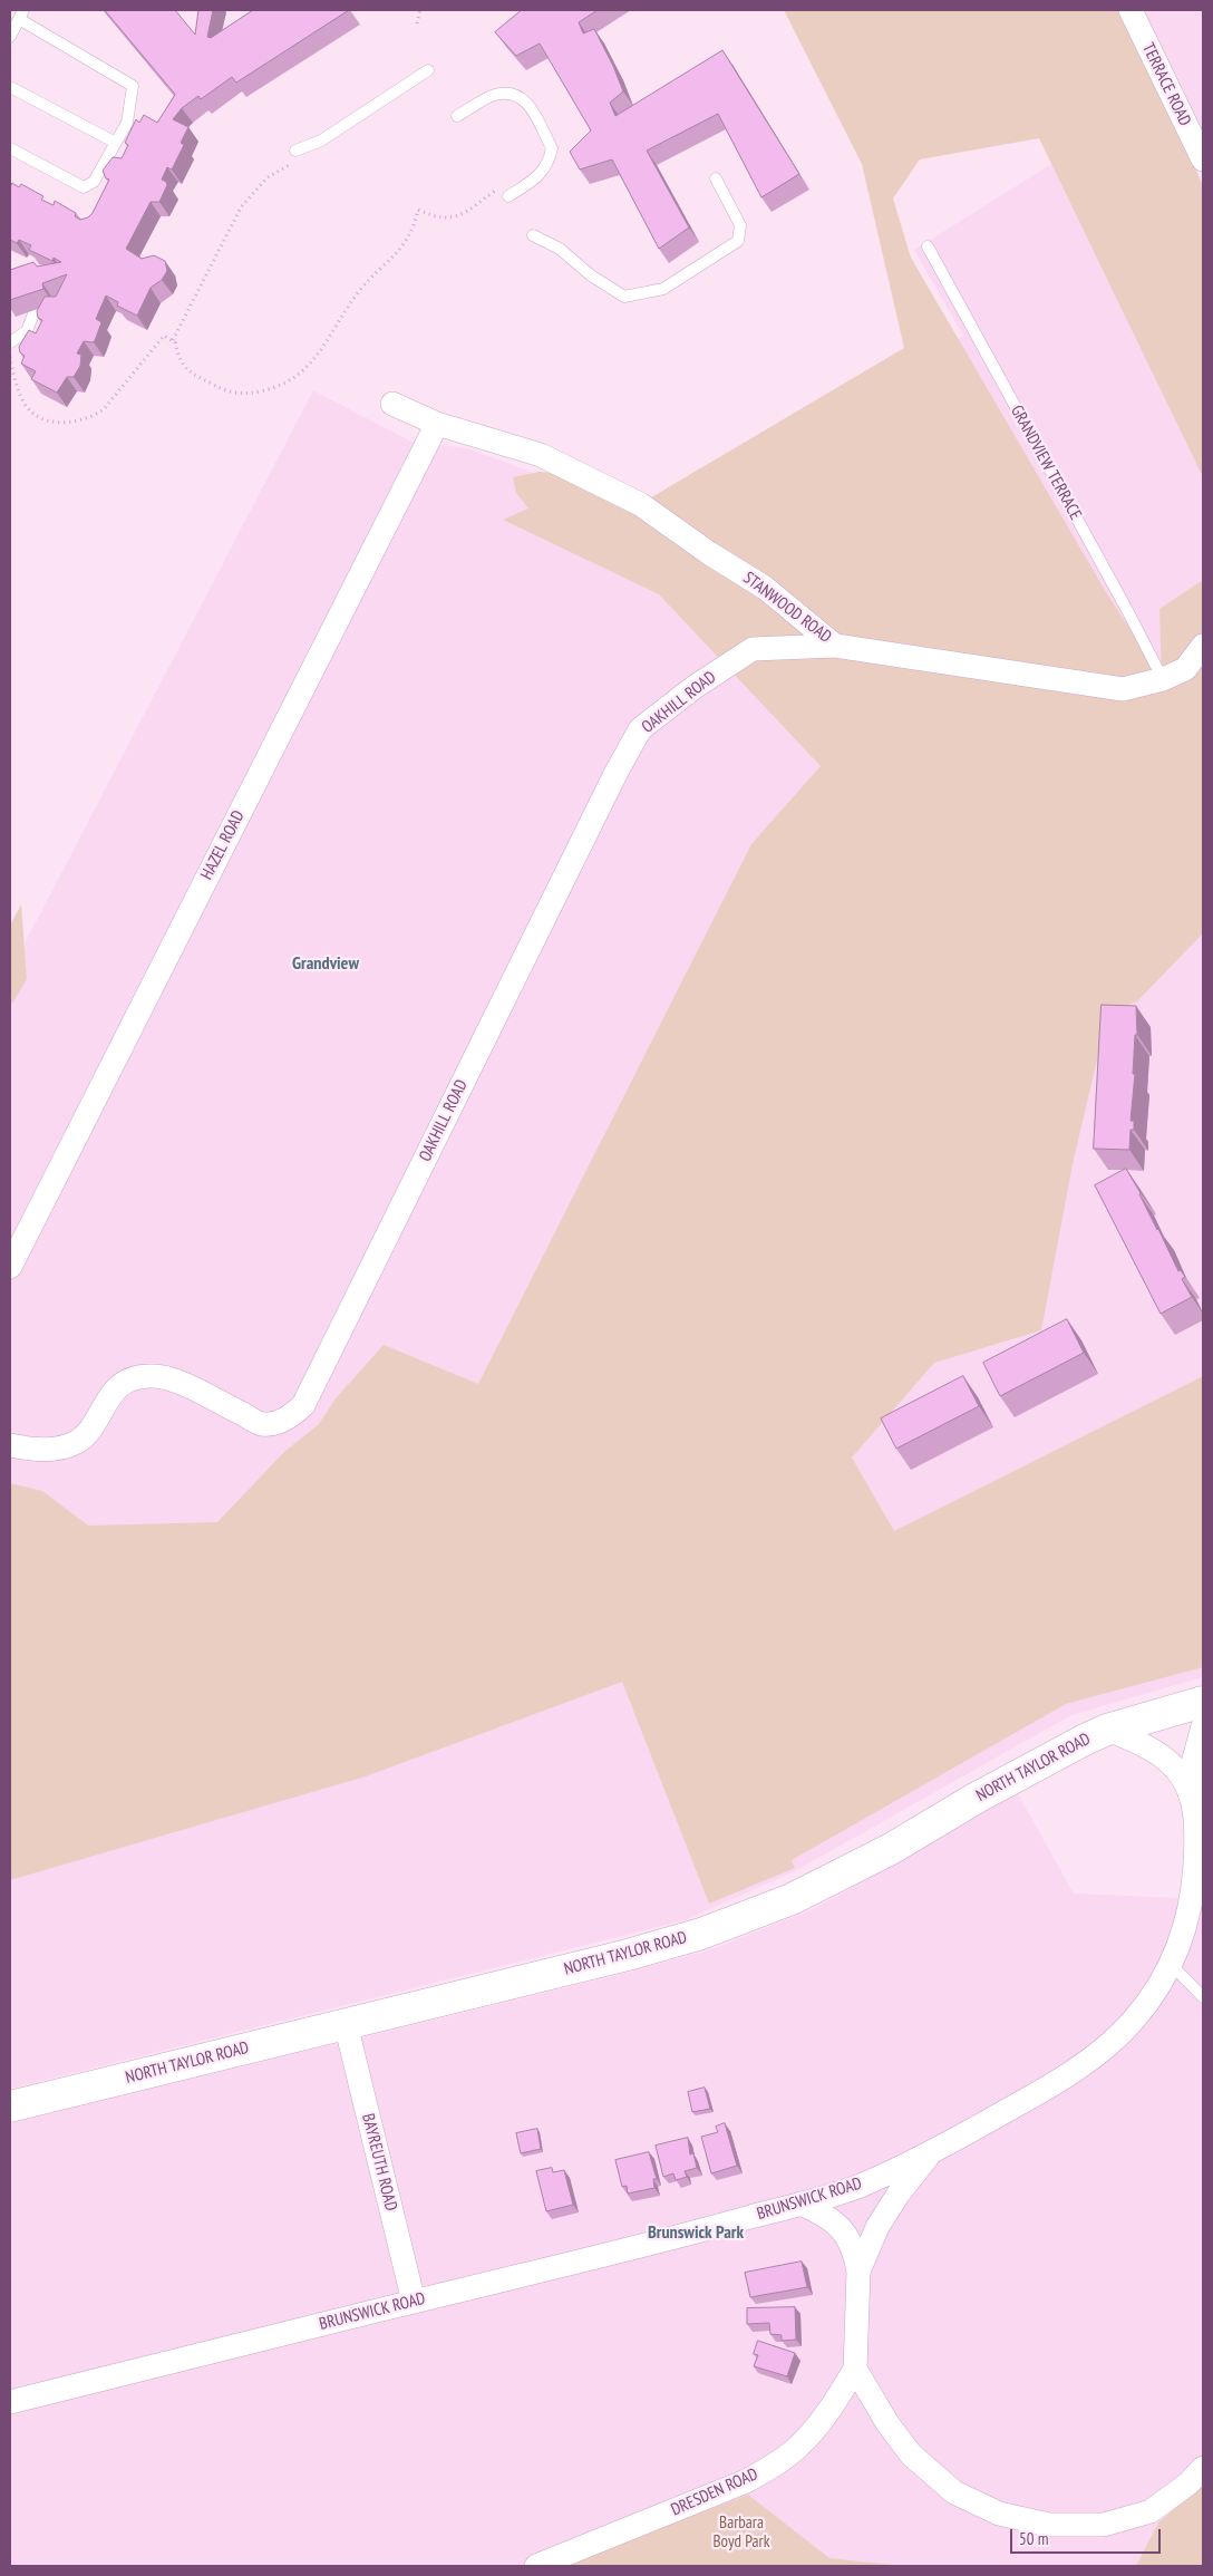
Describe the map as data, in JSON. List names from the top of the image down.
{
  "streets": {
    "street": [
      "TERRACE ROAD",
      "STANWOOD ROAD",
      "OAKHILL ROAD",
      "HAZEL ROAD",
      "NORTH TAYLOR ROAD",
      "BAYREUTH ROAD",
      "BRUNSWICK ROAD",
      "DRESDEN ROAD"
    ],
    "lane": ["GRANDVIEW TERRACE"]
  },
  "crossings": [
    ["GRANDVIEW TERRACE", "STANWOOD ROAD"],
    ["STANWOOD ROAD", "OAKHILL ROAD"],
    ["STANWOOD ROAD", "HAZEL ROAD"],
    ["NORTH TAYLOR ROAD", "BAYREUTH ROAD"],
    ["NORTH TAYLOR ROAD", "BRUNSWICK ROAD"],
    ["BAYREUTH ROAD", "BRUNSWICK ROAD"]
  ],
  "districts": ["Grandview", "Brunswick Park"],
  "parks": ["Barbara Boyd Park"],
  "scale_bar": "50 m"
}
